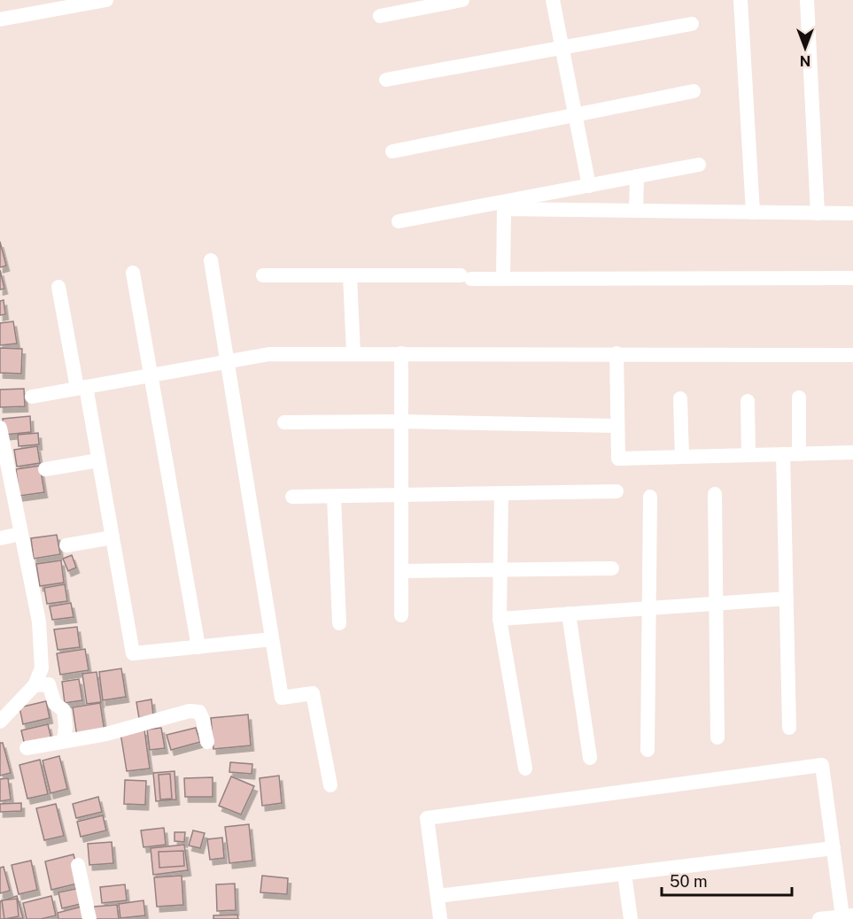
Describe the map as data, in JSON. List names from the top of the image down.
{
  "scale_bar": "50 m",
  "north": "bottom"
}
